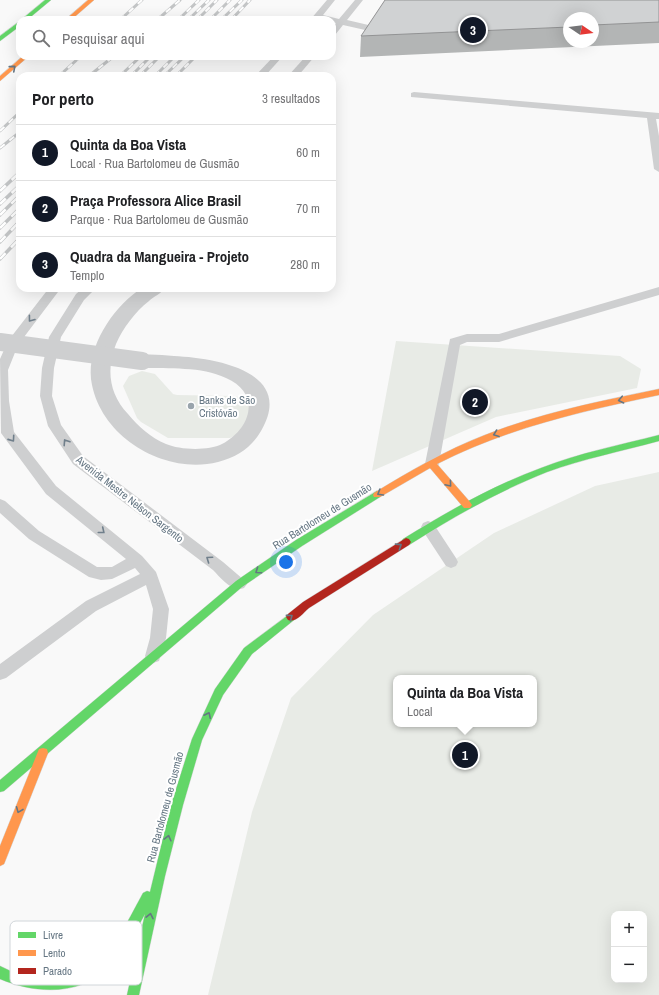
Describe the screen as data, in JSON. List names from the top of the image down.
{
  "streets": {
    "main road": ["Rua Bartolomeu de Gusmão"],
    "lane": ["Avenida Mestre Nelson Sargento"]
  },
  "crossings": [
    ["Avenida Mestre Nelson Sargento", "Rua Bartolomeu de Gusmão"]
  ],
  "one_way": ["Avenida Mestre Nelson Sargento"],
  "places": ["Banks de São Cristóvão"],
  "legend": ["Livre", "Lento", "Parado"],
  "north": "right",
  "page": {
    "pins": ["3", "2", "1"],
    "search": "Pesquisar aqui",
    "heading": ["Por perto", "3 resultados"],
    "list": [
      {
        "mark": "1",
        "name": "Quinta da Boa Vista",
        "note": "Local · Rua Bartolomeu de Gusmão",
        "value": "60 m"
      },
      {
        "mark": "2",
        "name": "Praça Professora Alice Brasil",
        "note": "Parque · Rua Bartolomeu de Gusmão",
        "value": "70 m"
      },
      {
        "mark": "3",
        "name": "Quadra da Mangueira - Projeto",
        "note": "Templo",
        "value": "280 m"
      }
    ],
    "popup": ["Quinta da Boa Vista", "Local"],
    "map_buttons": ["+", "−"]
  }
}
